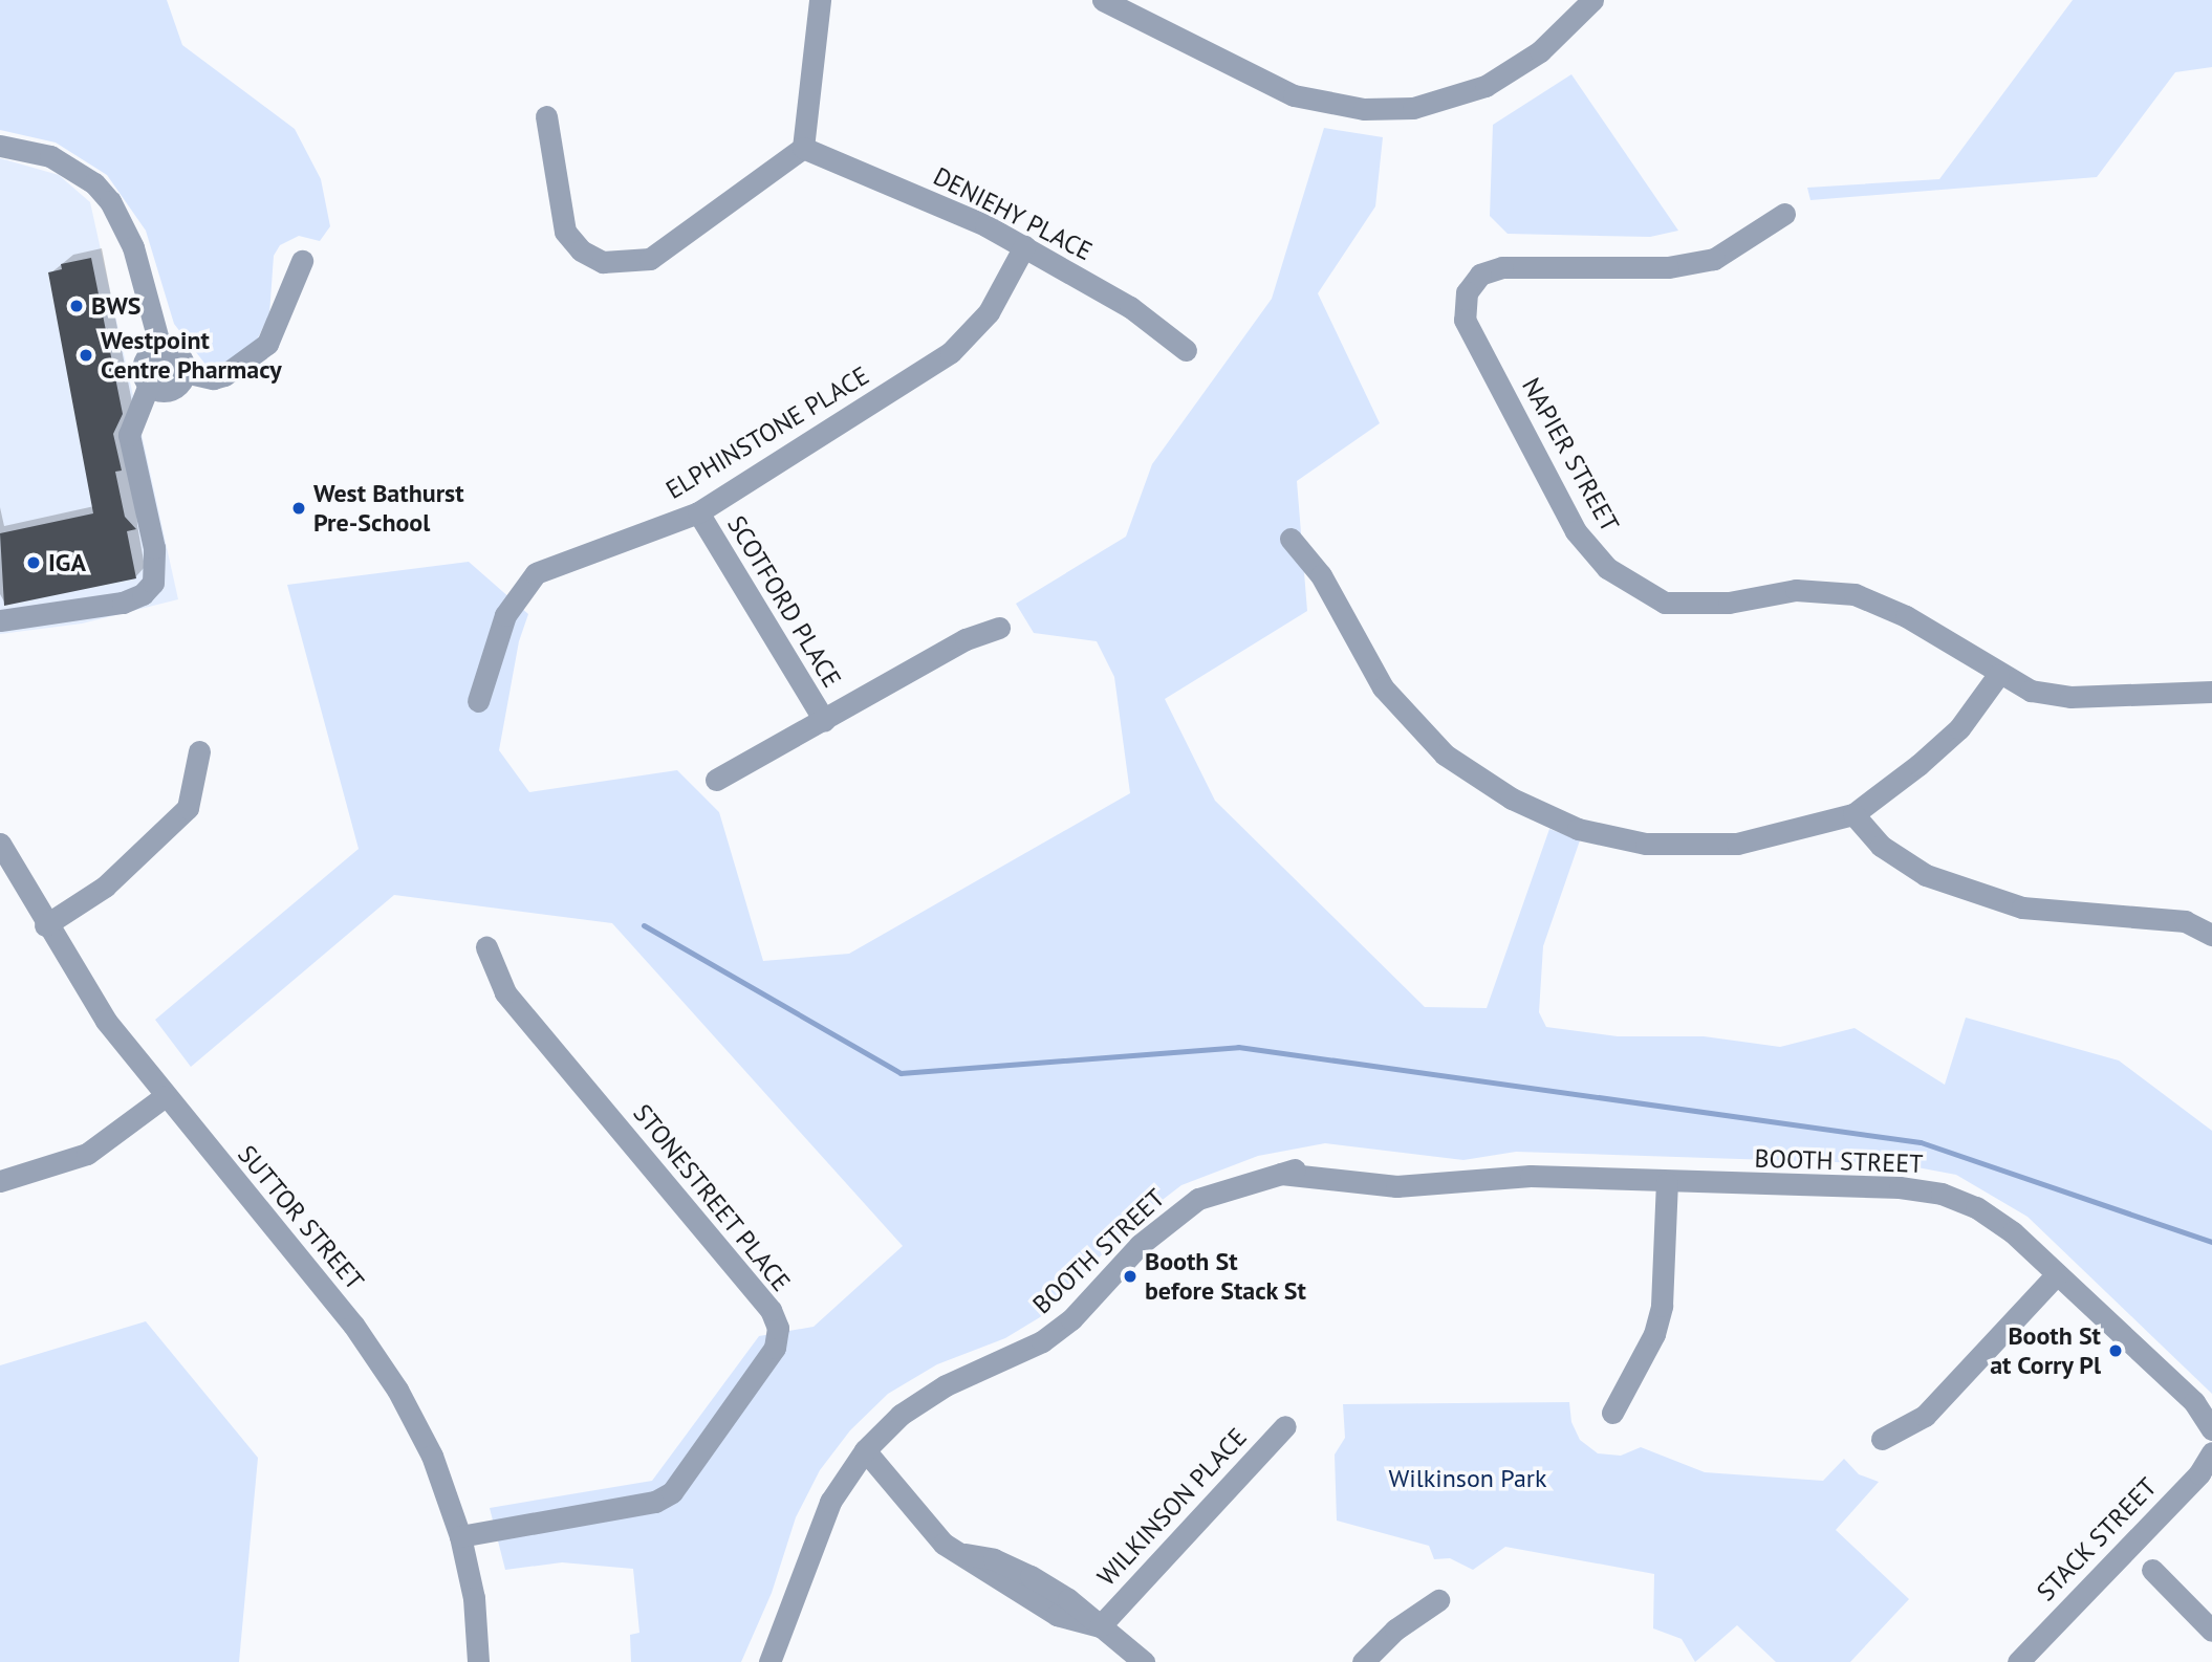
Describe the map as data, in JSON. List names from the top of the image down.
{
  "streets": {
    "street": [
      "DENIEHY PLACE",
      "ELPHINSTONE PLACE",
      "NAPIER STREET",
      "SCOTFORD PLACE",
      "BOOTH STREET",
      "STONESTREET PLACE",
      "SUTTOR STREET",
      "WILKINSON PLACE",
      "STACK STREET"
    ]
  },
  "crossings": [
    ["DENIEHY PLACE", "ELPHINSTONE PLACE"],
    ["ELPHINSTONE PLACE", "SCOTFORD PLACE"],
    ["STONESTREET PLACE", "SUTTOR STREET"]
  ],
  "parks": ["Wilkinson Park"],
  "places": [
    "BWS",
    "Westpoint Centre Pharmacy",
    "West Bathurst Pre-School",
    "IGA",
    "Booth St before Stack St",
    "Booth St at Corry Pl"
  ]
}
